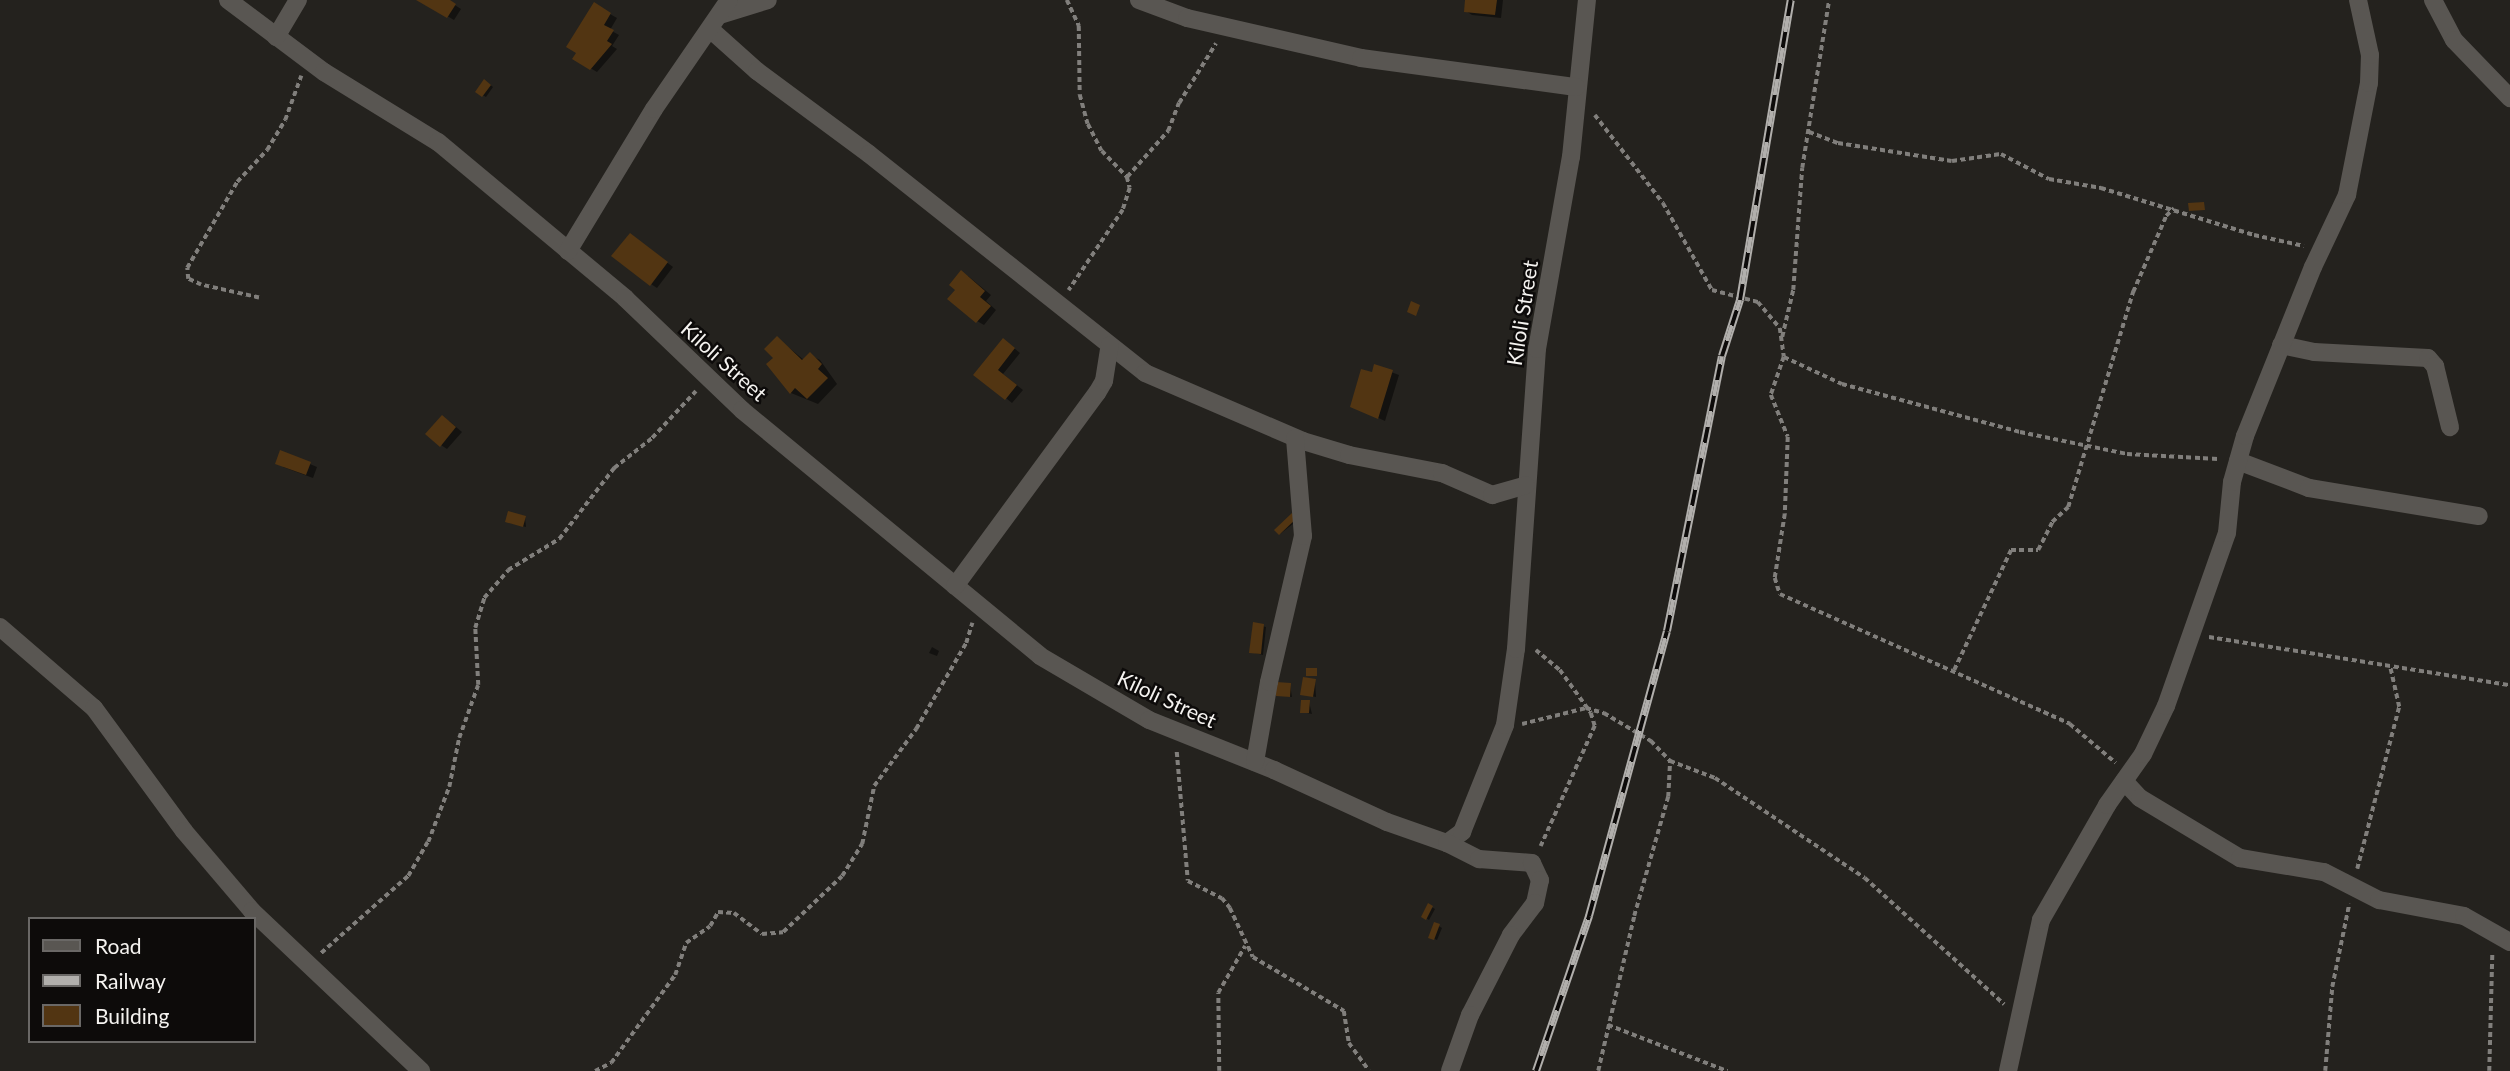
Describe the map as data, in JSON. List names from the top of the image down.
{
  "streets": {
    "street": ["Kiloli Street"]
  },
  "legend": ["Road", "Railway", "Building"]
}
